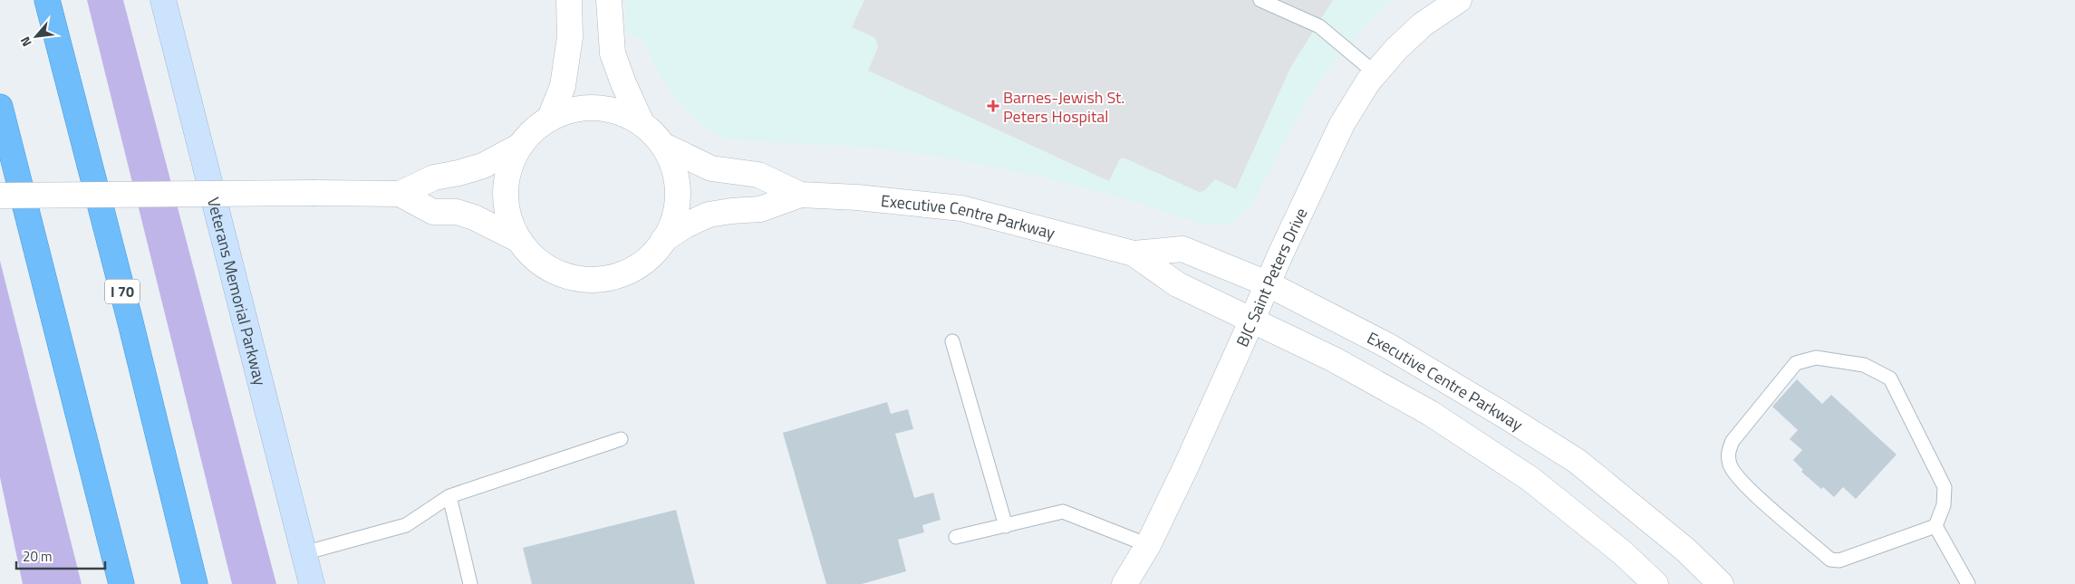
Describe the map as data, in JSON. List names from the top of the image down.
{
  "streets": {
    "highway": ["I 70"],
    "main road": ["Veterans Memorial Parkway"],
    "street": ["Executive Centre Parkway", "BJC Saint Peters Drive"]
  },
  "crossings": [
    ["Executive Centre Parkway", "BJC Saint Peters Drive"]
  ],
  "places": {
    "health": ["Barnes-Jewish St. Peters Hospital"]
  },
  "scale_bar": "20 m",
  "north": "bottom left"
}
